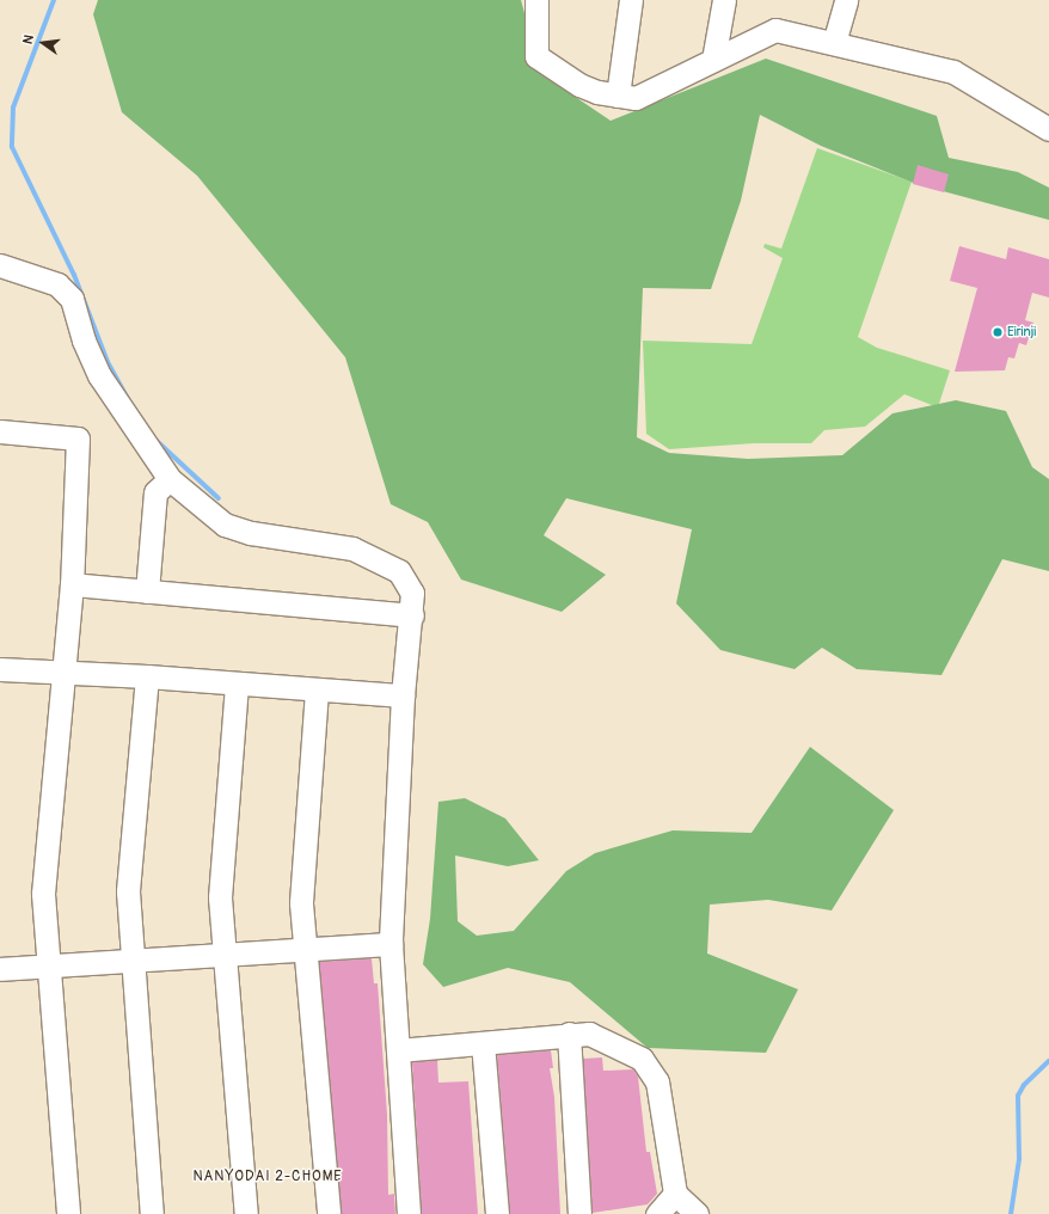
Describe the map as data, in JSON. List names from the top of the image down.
{
  "districts": ["NANYODAI 2-CHOME"],
  "places": ["Eirinji"],
  "north": "left"
}
